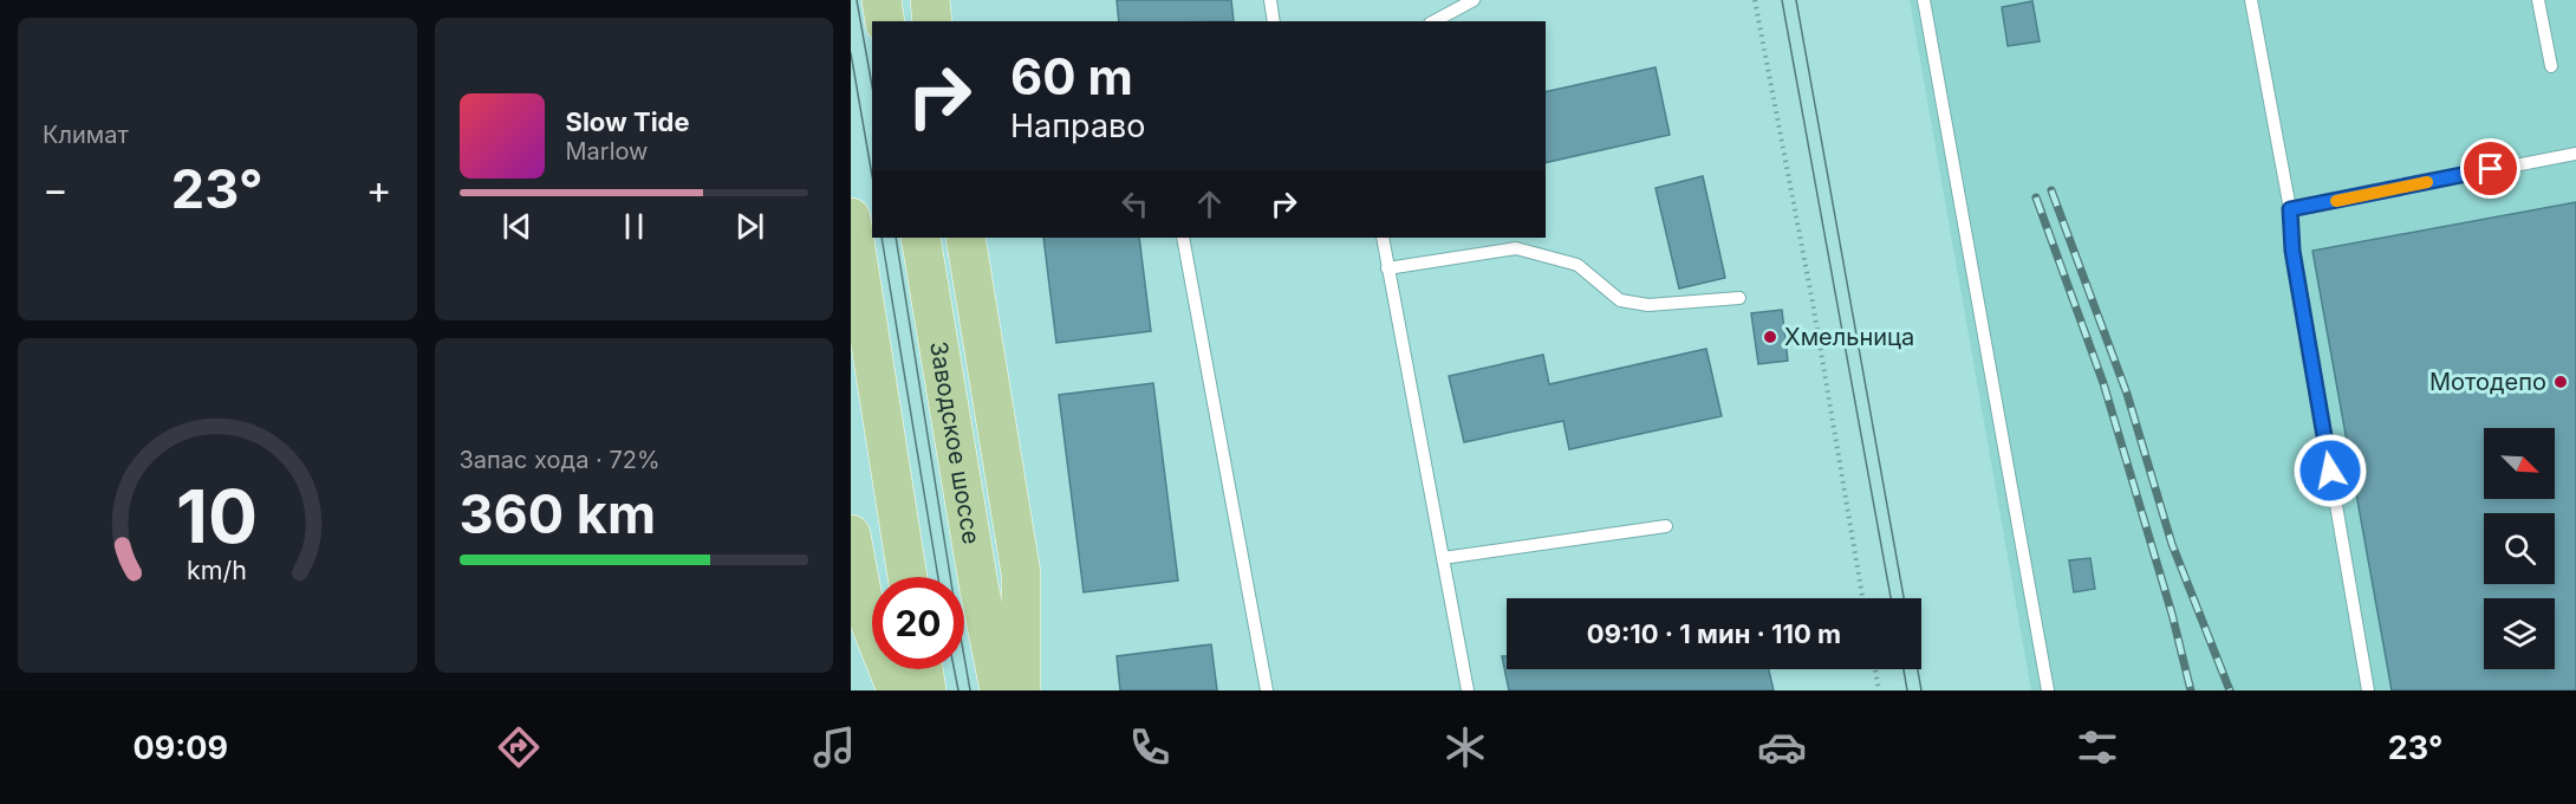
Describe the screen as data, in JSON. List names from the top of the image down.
{
  "streets": {
    "main road": ["Заводское шоссе"]
  },
  "places": ["Хмельница", "Мотодепо"],
  "north": "bottom right",
  "page": {
    "tile": [
      "Климат",
      ["Запас хода · 72%", "360 km"]
    ],
    "turn": ["60 m", "Направо"],
    "song": ["Slow Tide", "Marlow"],
    "heat": ["−", "23°", "+"],
    "limit": "20",
    "trip": "09:10 · 1 мин · 110 m",
    "tabs": ["09:09", "23°"],
    "gauge": ["10", "km/h"]
  }
}
